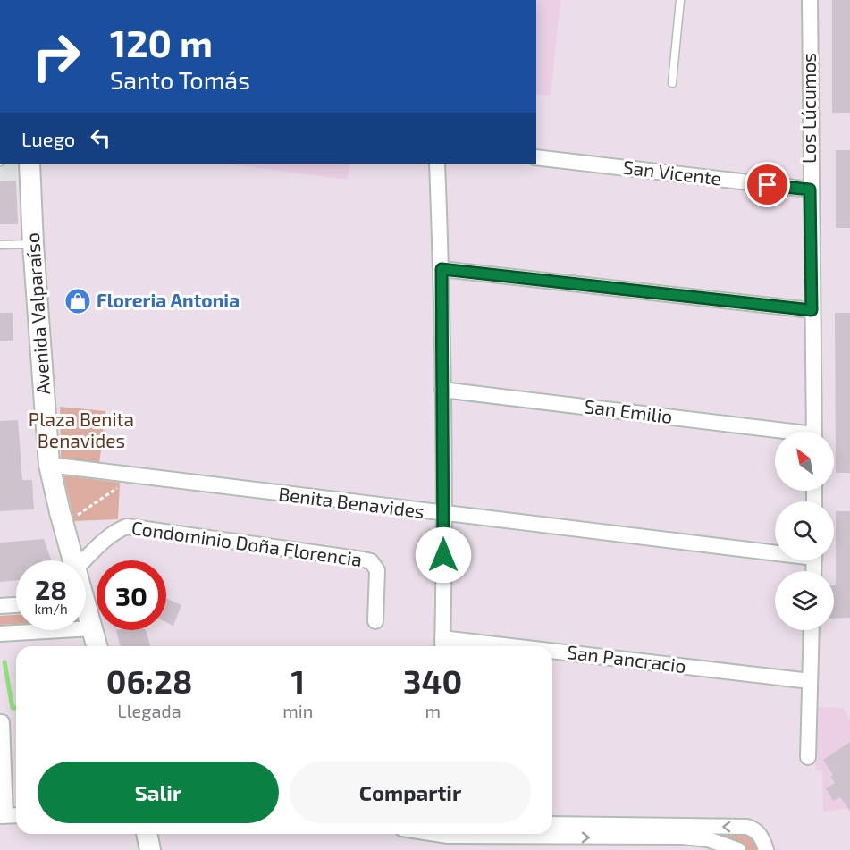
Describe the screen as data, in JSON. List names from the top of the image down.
{
  "streets": {
    "main road": ["Avenida Valparaíso"],
    "street": [
      "Los Lúcumos",
      "San Vicente",
      "San Emilio",
      "Benita Benavides",
      "Condominio Doña Florencia",
      "San Pancracio"
    ]
  },
  "crossings": [
    ["Los Lúcumos", "San Vicente"],
    ["Avenida Valparaíso", "Benita Benavides"]
  ],
  "parks": ["Plaza Benita Benavides"],
  "places": {
    "shop": ["Floreria Antonia"]
  },
  "north": "top left",
  "page": {
    "turn": ["120 m", "Santo Tomás"],
    "then": "Luego",
    "speed": "28 km/h",
    "limit": "30",
    "eta": [
      "06:28",
      "Llegada",
      "1",
      "min",
      "340",
      "m"
    ],
    "buttons": ["Salir", "Compartir"]
  }
}
